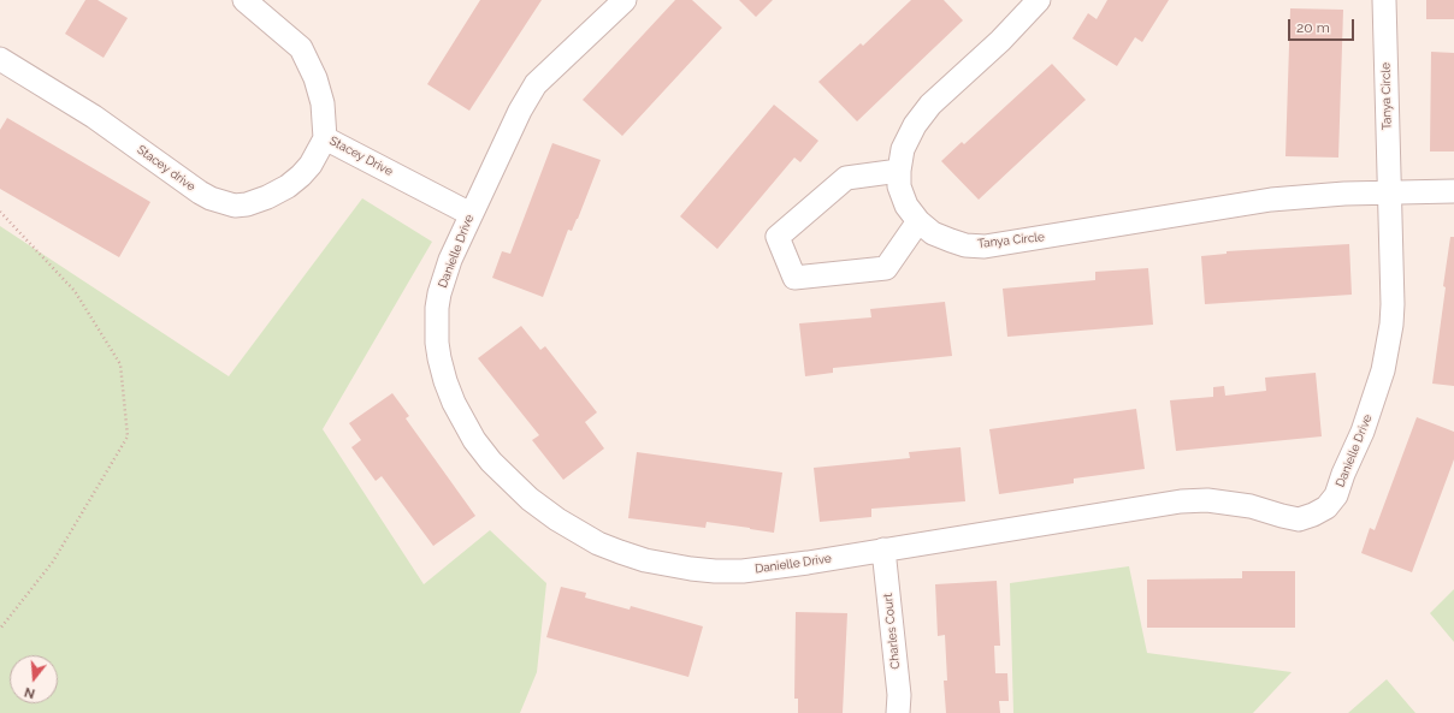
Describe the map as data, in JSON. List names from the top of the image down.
{
  "streets": {
    "street": [
      "Tanya Circle",
      "Stacey Drive",
      "Stacey drive",
      "Danielle Drive",
      "Charles Court"
    ]
  },
  "crossings": [
    ["Tanya Circle", "Danielle Drive"],
    ["Stacey Drive", "Stacey drive"],
    ["Stacey Drive", "Danielle Drive"],
    ["Danielle Drive", "Charles Court"]
  ],
  "scale_bar": "20 m",
  "north": "bottom"
}
